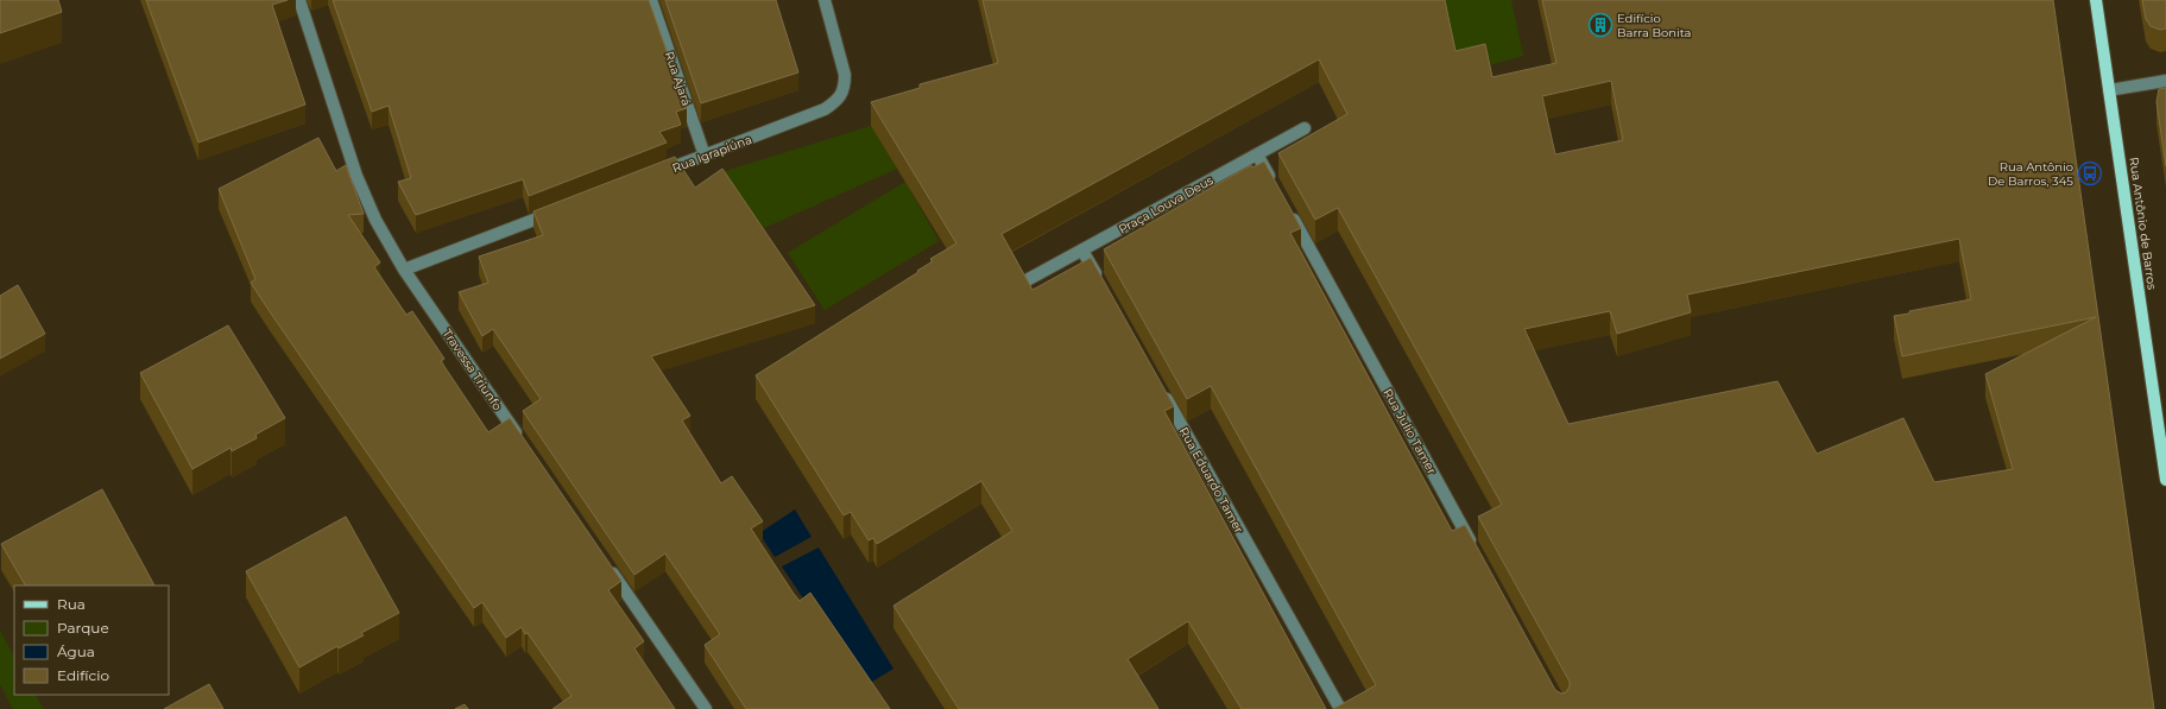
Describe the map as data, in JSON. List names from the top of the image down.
{
  "streets": {
    "main road": ["Rua Antônio de Barros"],
    "street": [
      "Rua Ajará",
      "Rua Igrapiúna",
      "Praça Louva Deus",
      "Travessa Triunfo",
      "Rua Julio Tamer",
      "Rua Eduardo Tamer"
    ]
  },
  "crossings": [
    ["Rua Ajará", "Rua Igrapiúna"]
  ],
  "places": {
    "building": ["Edifício Barra Bonita"],
    "bus stop": ["Rua Antônio De Barros, 345"]
  },
  "legend": [
    "Rua",
    "Parque",
    "Água",
    "Edifício"
  ]
}
